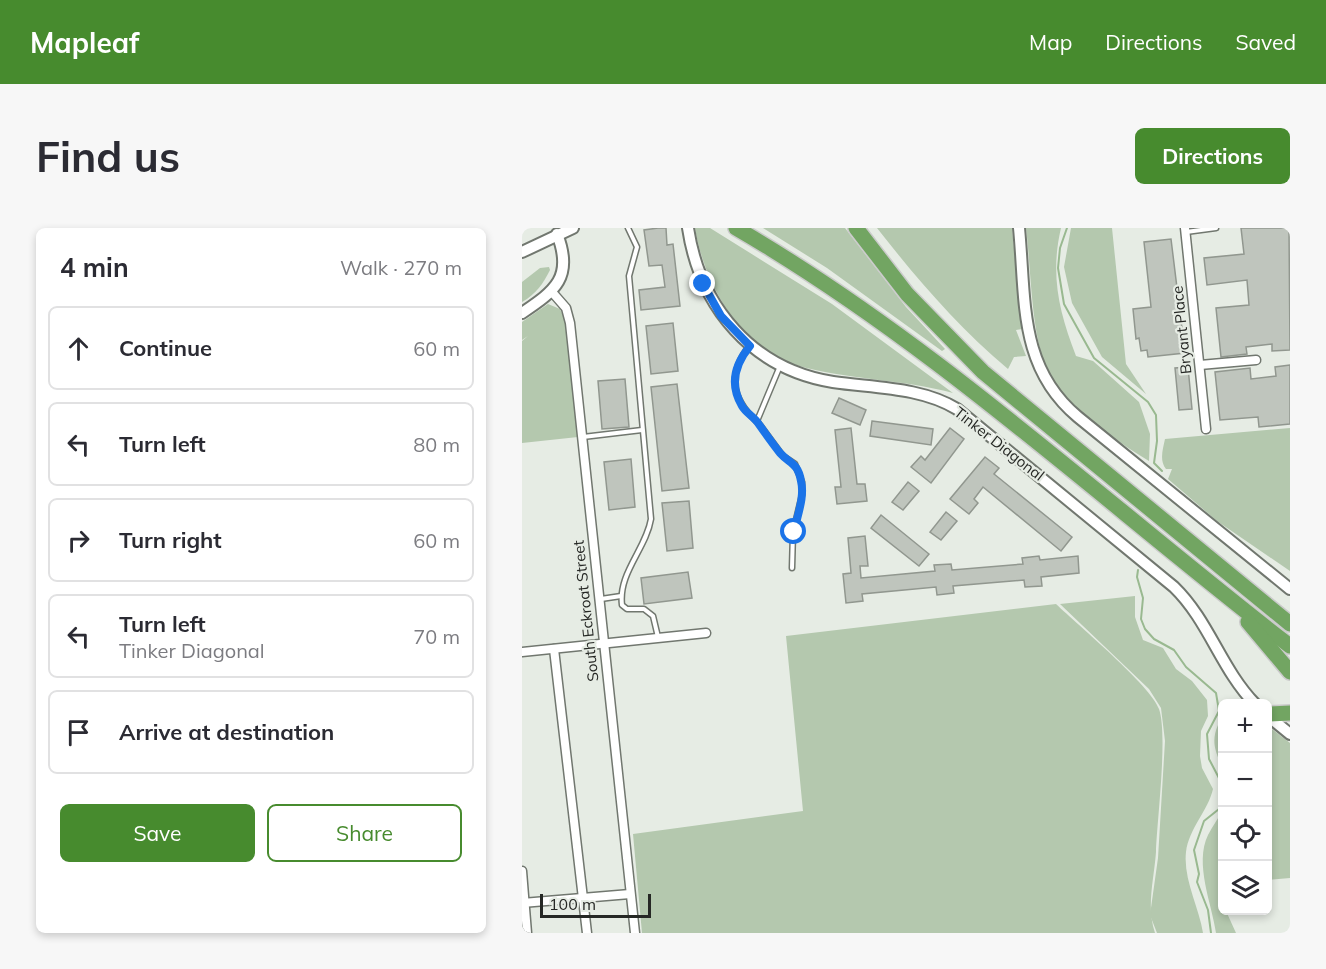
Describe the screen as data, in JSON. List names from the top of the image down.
{
  "streets": {
    "highway": ["Tinker Diagonal"],
    "street": ["Bryant Place", "South Eckroat Street"]
  },
  "scale_bar": "100 m",
  "page": {
    "header": "Mapleaf",
    "nav": ["Map", "Directions", "Saved"],
    "buttons": [
      "Directions",
      ["Save", "Share"]
    ],
    "title": "Find us",
    "heading": ["4 min", "Walk · 270 m"],
    "list": [
      ["Continue", "60 m"],
      ["Turn left", "80 m"],
      ["Turn right", "60 m"],
      ["Turn left", "Tinker Diagonal", "70 m"],
      "Arrive at destination"
    ],
    "map_buttons": ["+", "−"],
    "scale": "100 m"
  }
}
